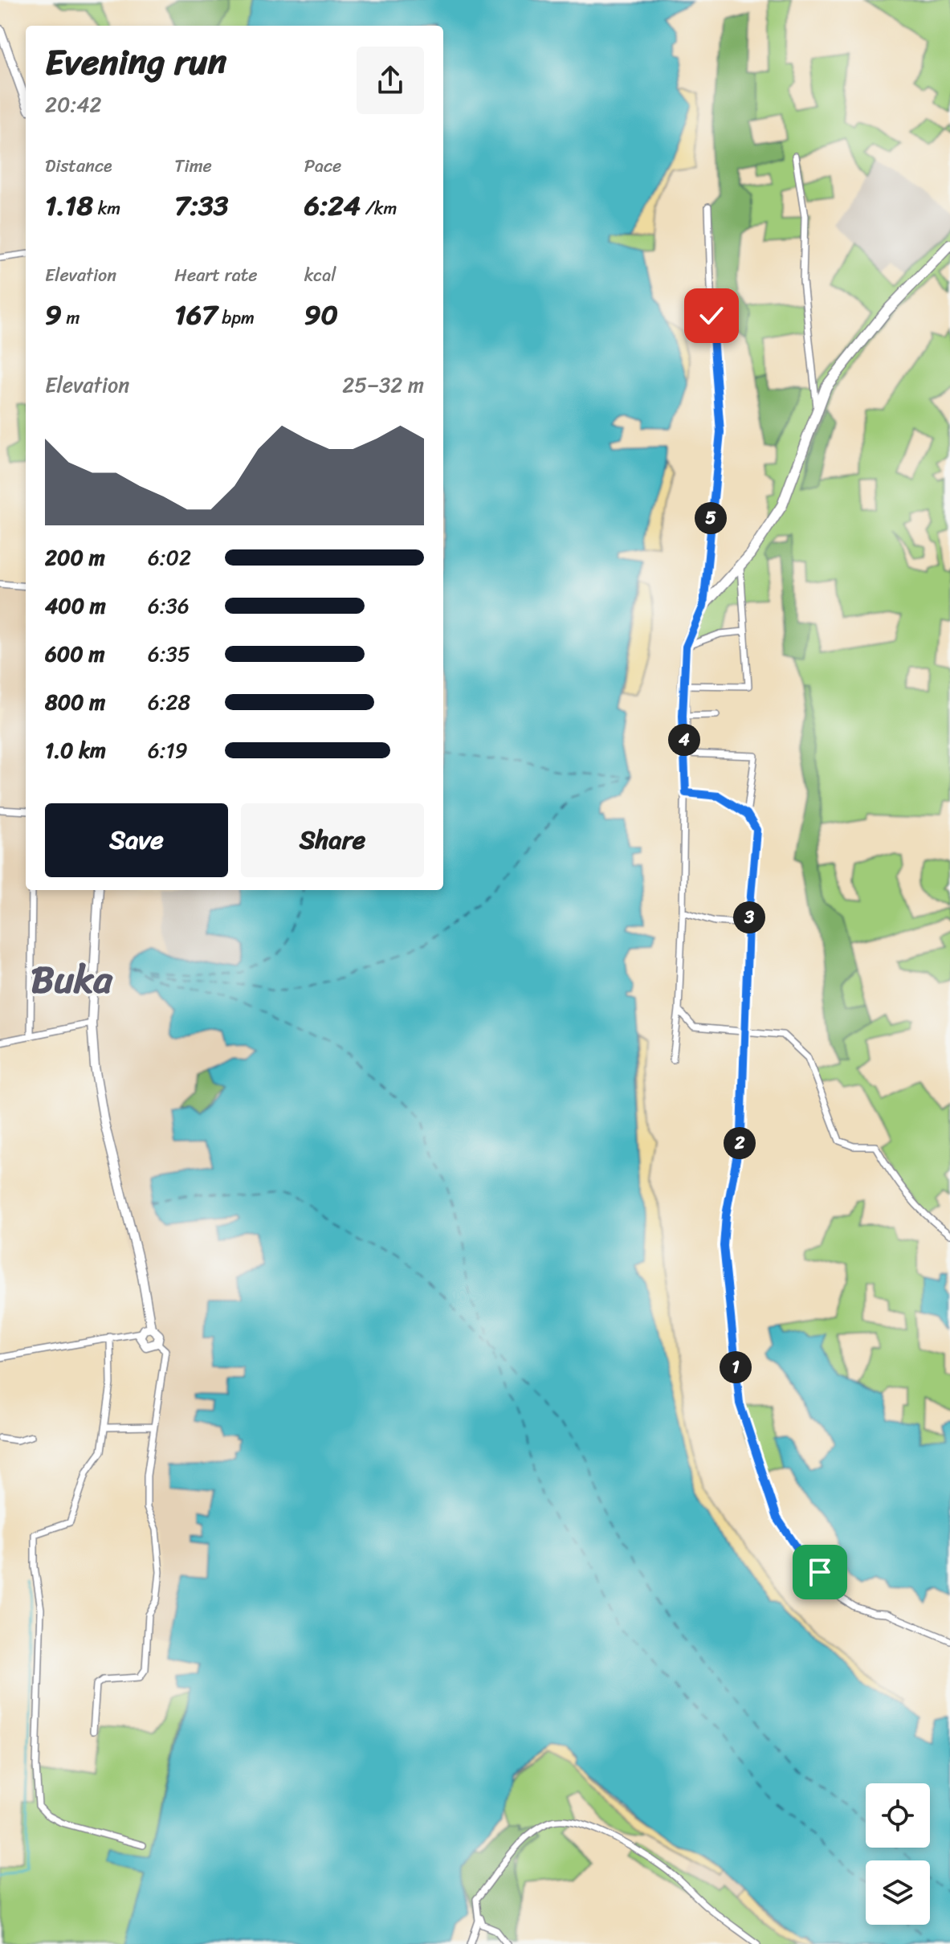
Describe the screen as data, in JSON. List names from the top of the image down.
{
  "districts": ["Buka"],
  "page": {
    "heading": ["Evening run", "20:42"],
    "stats": [
      ["Distance", "1.18 km"],
      ["Time", "7:33"],
      ["Pace", "6:24 /km"],
      ["Elevation", "9 m"],
      ["Heart rate", "167 bpm"],
      ["kcal", "90"]
    ],
    "chart": ["Elevation", "25–32 m"],
    "pins": [
      "5",
      "4",
      "3",
      "2",
      "1"
    ],
    "list": [
      {
        "name": "200 m",
        "note": "6:02"
      },
      {
        "name": "400 m",
        "note": "6:36"
      },
      {
        "name": "600 m",
        "note": "6:35"
      },
      {
        "name": "800 m",
        "note": "6:28"
      },
      {
        "name": "1.0 km",
        "note": "6:19"
      }
    ],
    "buttons": ["Save", "Share"]
  }
}
